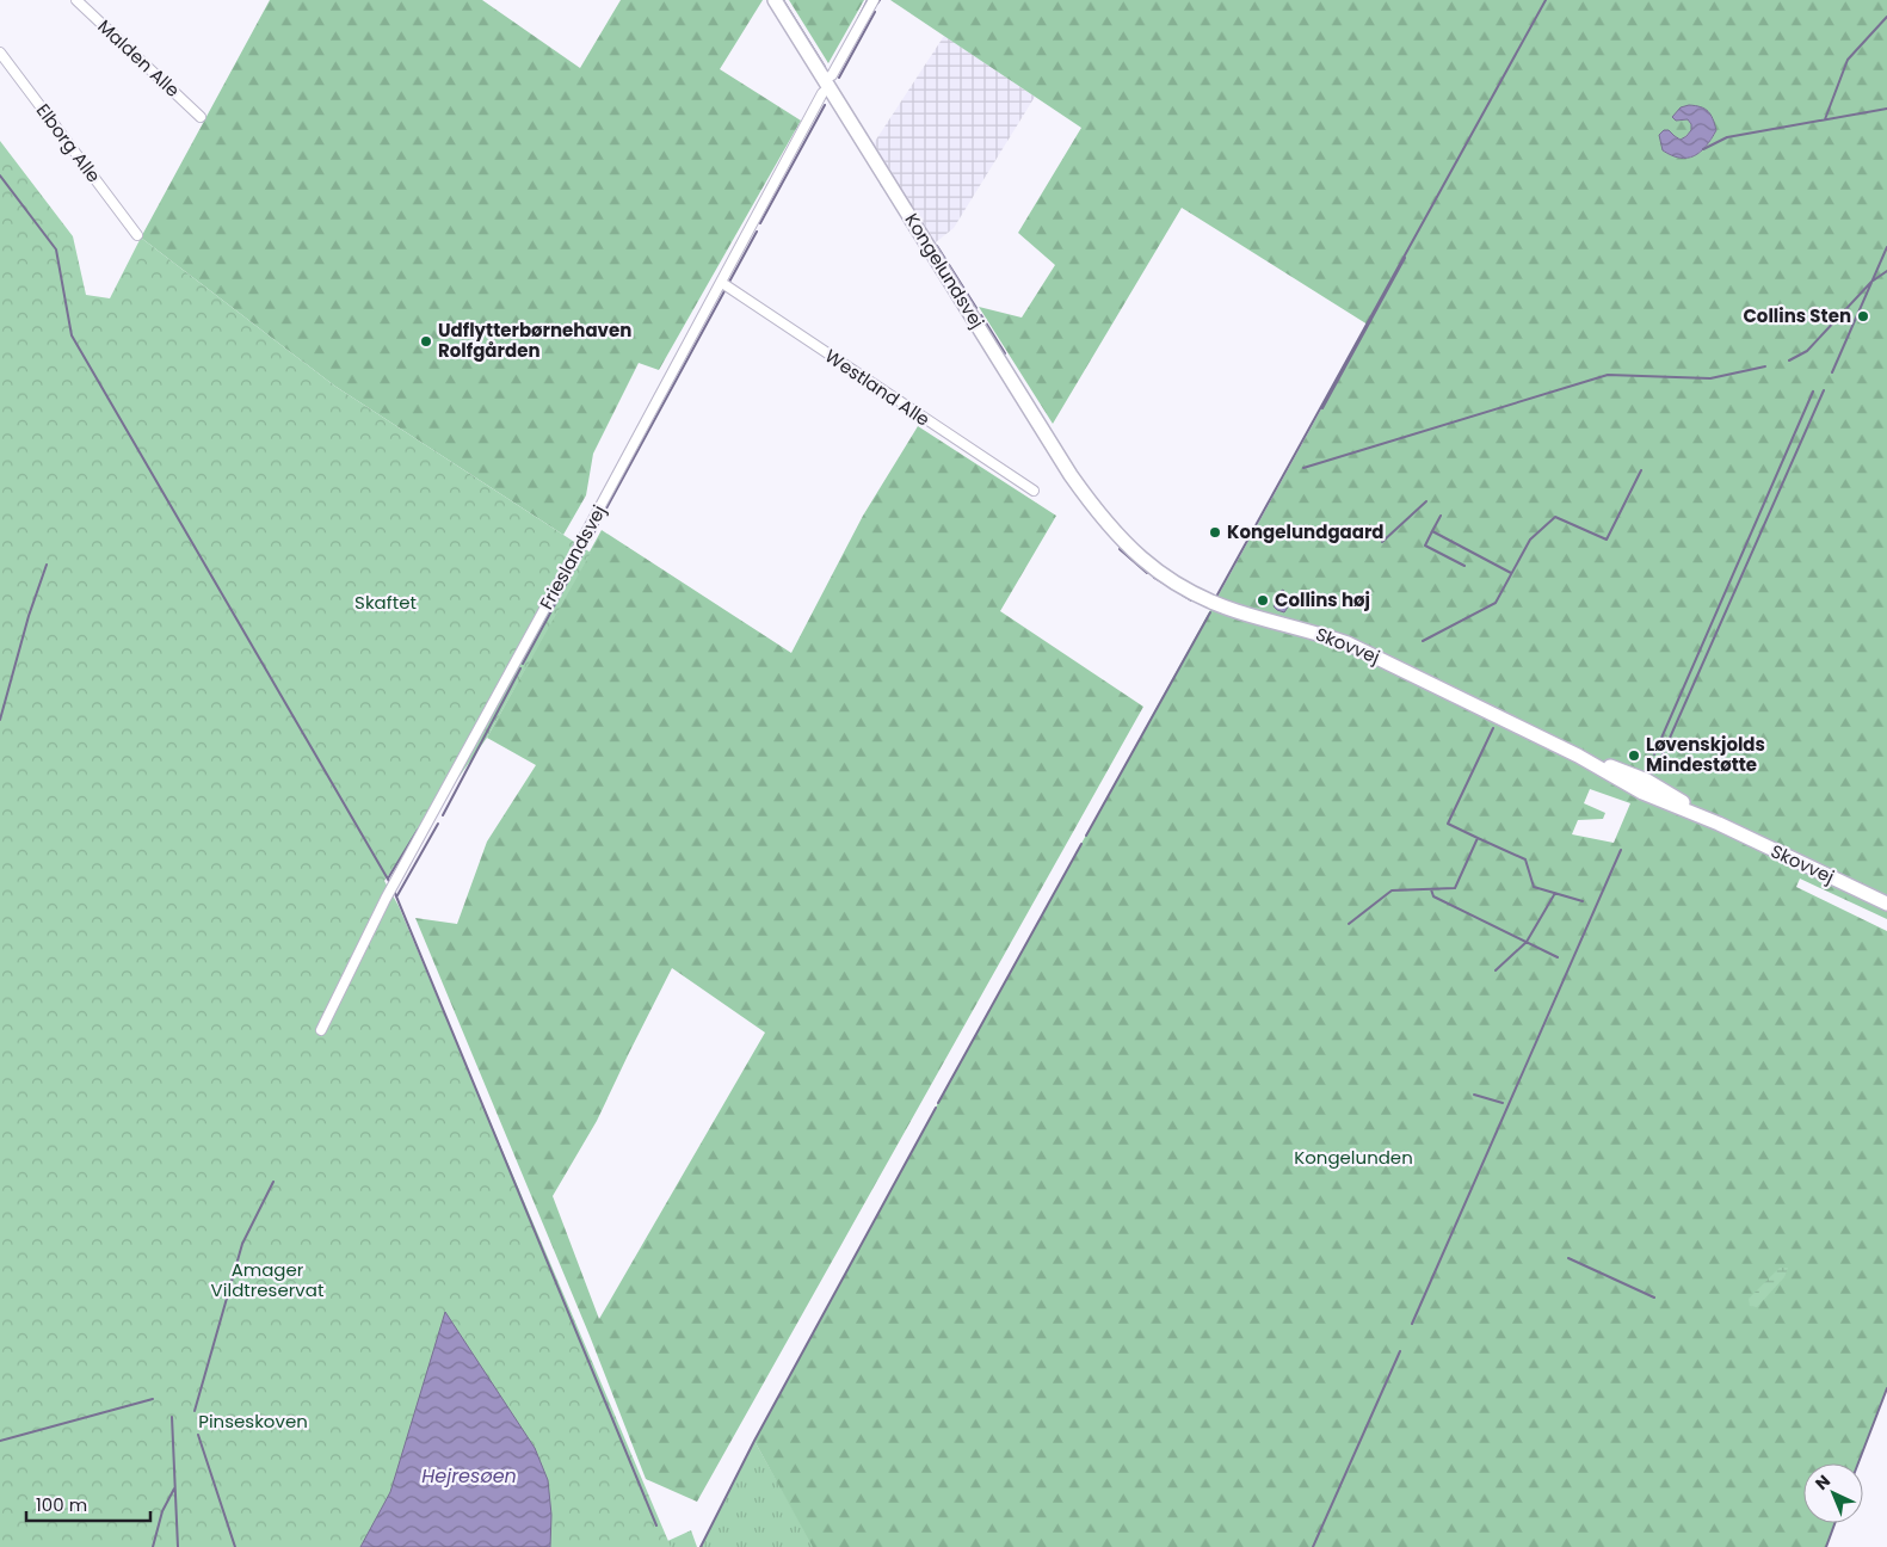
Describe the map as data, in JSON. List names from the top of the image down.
{
  "streets": {
    "street": [
      "Malden Alle",
      "Elborg Alle",
      "Kongelundsvej",
      "Westland Alle",
      "Frieslandsvej",
      "Skovvej"
    ]
  },
  "crossings": [
    ["Kongelundsvej", "Frieslandsvej"],
    ["Kongelundsvej", "Skovvej"],
    ["Westland Alle", "Frieslandsvej"]
  ],
  "water": ["Hejresøen"],
  "parks": [
    "Skaftet",
    "Kongelunden",
    "Amager Vildtreservat",
    "Pinseskoven"
  ],
  "places": [
    "Collins Sten",
    "Udflytterbørnehaven Rolfgården",
    "Kongelundgaard",
    "Collins høj",
    "Løvenskjolds Mindestøtte"
  ],
  "scale_bar": "100 m",
  "north": "top left"
}
